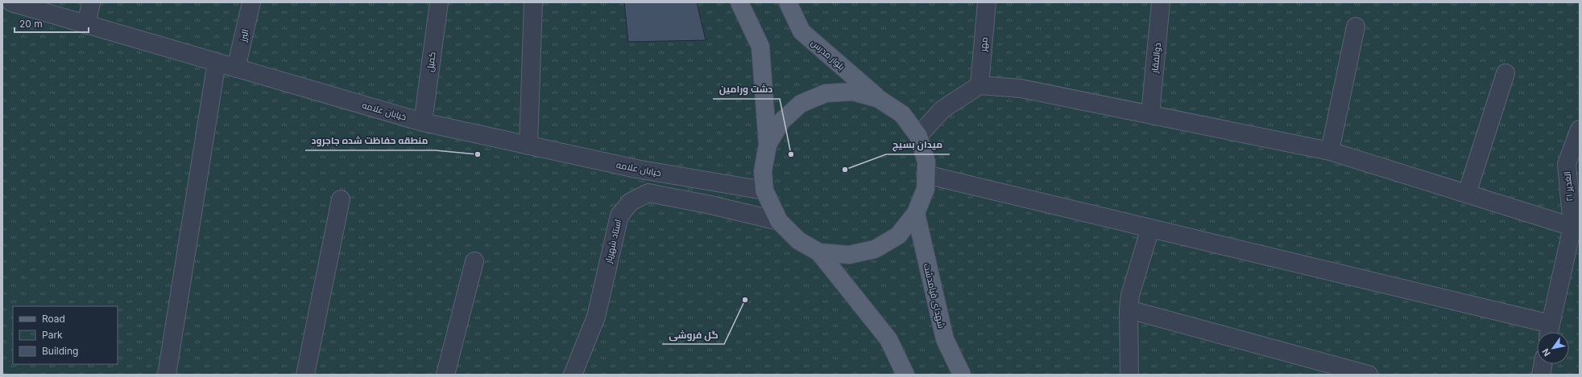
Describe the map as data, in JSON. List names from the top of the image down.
{
  "streets": {
    "main road": ["بلوار مدرس", "شهدای قیامدشت"],
    "street": [
      "البرز",
      "مهر",
      "ذوالفقار",
      "کمیل",
      "خیابان علامه",
      "الغدیر ۲۱",
      "استاد شهریار"
    ]
  },
  "crossings": [
    ["البرز", "خیابان علامه"],
    ["کمیل", "خیابان علامه"]
  ],
  "places": [
    "منطقه حفاظت شده جاجرود",
    "دشت ورامین",
    "میدان بسیج",
    "گل فروشی"
  ],
  "legend": ["Road", "Park", "Building"],
  "scale_bar": "20 m",
  "north": "bottom left"
}
